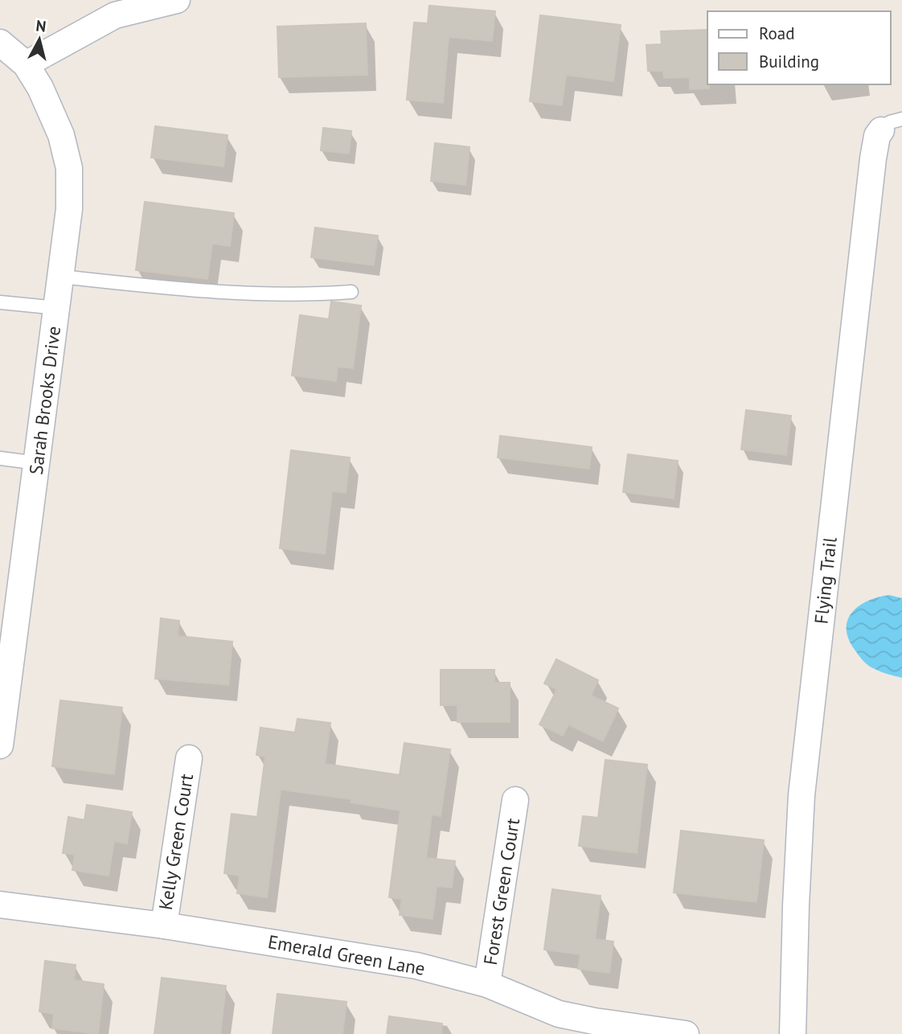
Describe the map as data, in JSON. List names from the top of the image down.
{
  "streets": {
    "street": [
      "Sarah Brooks Drive",
      "Flying Trail",
      "Kelly Green Court",
      "Forest Green Court",
      "Emerald Green Lane"
    ]
  },
  "crossings": [
    ["Kelly Green Court", "Emerald Green Lane"],
    ["Forest Green Court", "Emerald Green Lane"]
  ],
  "legend": ["Road", "Building"],
  "north": "top"
}
